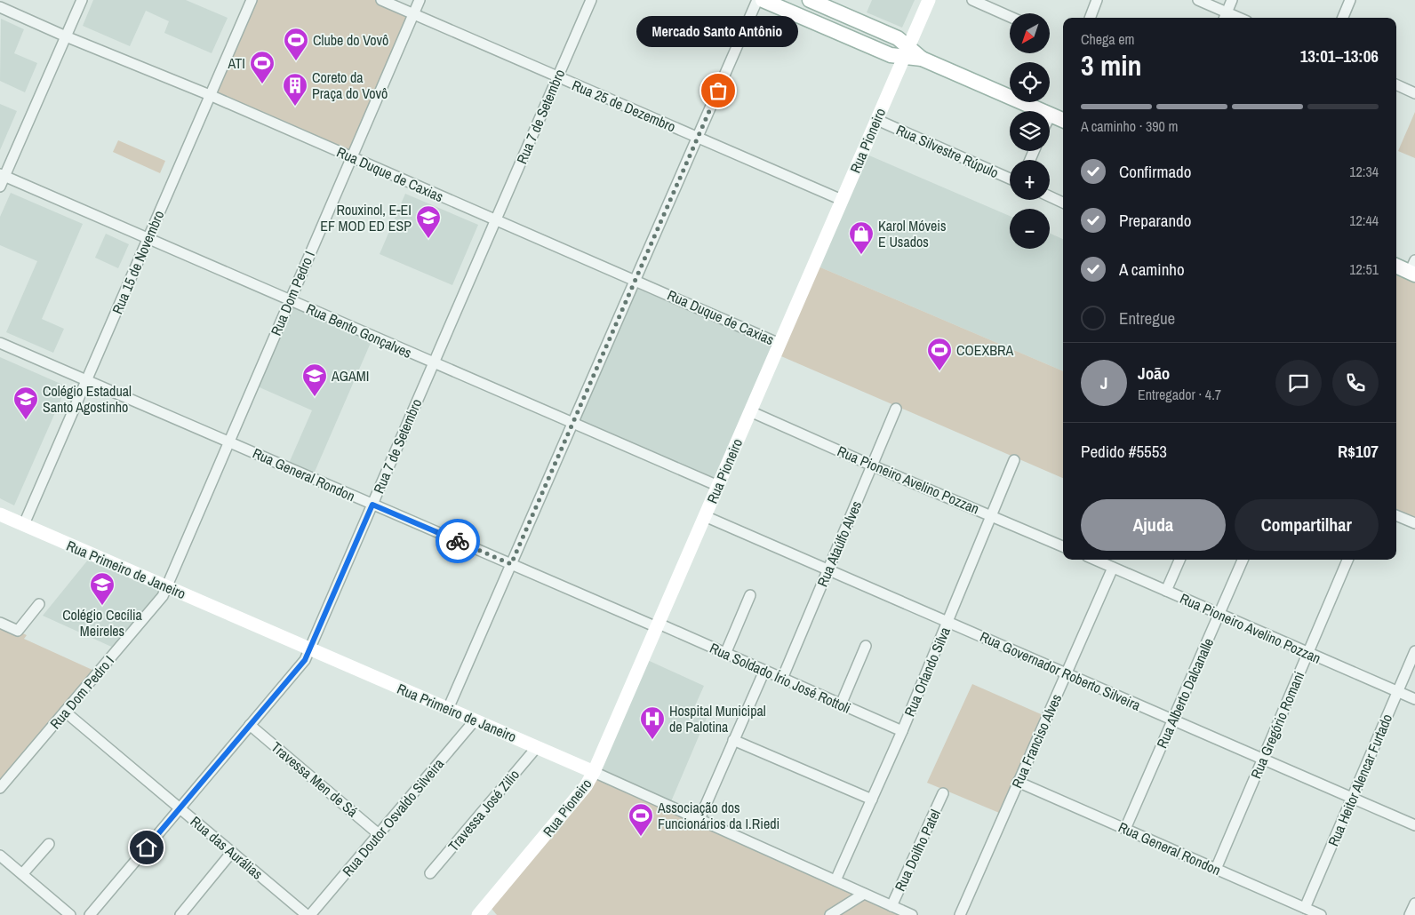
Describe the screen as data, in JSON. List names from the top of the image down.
{
  "streets": {
    "street": [
      "Rua 25 de Dezembro",
      "Rua 7 de Setembro",
      "Rua Pioneiro",
      "Rua Silvestre Rúpulo",
      "Rua Duque de Caxias",
      "Rua 15 de Novembro",
      "Rua Dom Pedro I",
      "Rua Bento Gonçalves",
      "Rua General Rondon",
      "Rua Pioneiro Avelino Pozzan",
      "Rua Ataúlfo Alves",
      "Rua Primeiro de Janeiro",
      "Rua Governador Roberto Silveira",
      "Rua Orlando Silva",
      "Rua Soldado Írio José Rottoli",
      "Rua Alberto Dalcanalle",
      "Rua Gregório Romani",
      "Rua Franciso Alves",
      "Travessa Men de Sá",
      "Rua Heitor Alencar Furtado",
      "Travessa José Zilio",
      "Rua Doutor Osvaldo Silveira",
      "Rua das Aurálias",
      "Rua Doilho Patel"
    ]
  },
  "crossings": [
    ["Rua 25 de Dezembro", "Rua 7 de Setembro"],
    ["Rua 25 de Dezembro", "Rua Pioneiro"],
    ["Rua 25 de Dezembro", "Rua Dom Pedro I"],
    ["Rua 7 de Setembro", "Rua Duque de Caxias"],
    ["Rua 7 de Setembro", "Rua Bento Gonçalves"],
    ["Rua 7 de Setembro", "Rua General Rondon"],
    ["Rua 7 de Setembro", "Rua Primeiro de Janeiro"],
    ["Rua 7 de Setembro", "Travessa Men de Sá"],
    ["Rua 7 de Setembro", "Rua das Aurálias"],
    ["Rua Pioneiro", "Rua Silvestre Rúpulo"],
    ["Rua Pioneiro", "Rua Duque de Caxias"],
    ["Rua Pioneiro", "Rua Bento Gonçalves"],
    ["Rua Pioneiro", "Rua General Rondon"],
    ["Rua Pioneiro", "Rua Pioneiro Avelino Pozzan"],
    ["Rua Pioneiro", "Rua Primeiro de Janeiro"],
    ["Rua Pioneiro", "Rua Governador Roberto Silveira"],
    ["Rua Pioneiro", "Rua Soldado Írio José Rottoli"],
    ["Rua Duque de Caxias", "Rua 15 de Novembro"],
    ["Rua Duque de Caxias", "Rua Dom Pedro I"],
    ["Rua 15 de Novembro", "Rua Bento Gonçalves"],
    ["Rua 15 de Novembro", "Rua General Rondon"],
    ["Rua 15 de Novembro", "Rua Primeiro de Janeiro"],
    ["Rua Dom Pedro I", "Rua Bento Gonçalves"],
    ["Rua Dom Pedro I", "Rua General Rondon"],
    ["Rua Dom Pedro I", "Rua Primeiro de Janeiro"],
    ["Rua Dom Pedro I", "Rua das Aurálias"],
    ["Rua General Rondon", "Rua Soldado Írio José Rottoli"],
    ["Rua General Rondon", "Rua Alberto Dalcanalle"],
    ["Rua General Rondon", "Rua Gregório Romani"],
    ["Rua General Rondon", "Rua Franciso Alves"],
    ["Rua General Rondon", "Rua Heitor Alencar Furtado"],
    ["Rua Pioneiro Avelino Pozzan", "Rua Ataúlfo Alves"],
    ["Rua Pioneiro Avelino Pozzan", "Rua Orlando Silva"],
    ["Rua Pioneiro Avelino Pozzan", "Rua Alberto Dalcanalle"],
    ["Rua Pioneiro Avelino Pozzan", "Rua Gregório Romani"],
    ["Rua Pioneiro Avelino Pozzan", "Rua Franciso Alves"],
    ["Rua Pioneiro Avelino Pozzan", "Rua Heitor Alencar Furtado"],
    ["Rua Ataúlfo Alves", "Rua Governador Roberto Silveira"],
    ["Rua Ataúlfo Alves", "Rua Soldado Írio José Rottoli"],
    ["Rua Primeiro de Janeiro", "Rua Orlando Silva"],
    ["Rua Primeiro de Janeiro", "Travessa José Zilio"],
    ["Rua Primeiro de Janeiro", "Rua Doutor Osvaldo Silveira"],
    ["Rua Primeiro de Janeiro", "Rua Doilho Patel"],
    ["Rua Governador Roberto Silveira", "Rua Orlando Silva"],
    ["Rua Governador Roberto Silveira", "Rua Alberto Dalcanalle"],
    ["Rua Governador Roberto Silveira", "Rua Gregório Romani"],
    ["Rua Governador Roberto Silveira", "Rua Franciso Alves"],
    ["Rua Governador Roberto Silveira", "Rua Heitor Alencar Furtado"],
    ["Rua Orlando Silva", "Rua Soldado Írio José Rottoli"],
    ["Travessa Men de Sá", "Rua Doutor Osvaldo Silveira"]
  ],
  "places": {
    "sports": [
      "Clube do Vovô",
      "ATI",
      "COEXBRA",
      "Associação dos Funcionários da I.Riedi"
    ],
    "other": ["Mercado Santo Antônio"],
    "building": ["Coreto da Praça do Vovô"],
    "school or university": [
      "Rouxinol, E-EI EF MOD ED ESP",
      "AGAMI",
      "Colégio Estadual Santo Agostinho",
      "Colégio Cecília Meireles"
    ],
    "shop": ["Karol Móveis E Usados"],
    "hospital": ["Hospital Municipal de Palotina"]
  },
  "north": "bottom left",
  "page": {
    "map_buttons": ["+", "−"],
    "bubble": "Mercado Santo Antônio",
    "heading": ["3 min", "Chega em", "13:01–13:06"],
    "panel": [
      "João",
      "Entregador · 4.7",
      "Pedido #5553",
      "R$107"
    ],
    "bar": "A caminho · 390 m",
    "list": [
      ["Confirmado", "12:34"],
      ["Preparando", "12:44"],
      ["A caminho", "12:51"],
      "Entregue"
    ],
    "round": "J",
    "buttons": ["Ajuda", "Compartilhar"]
  }
}
